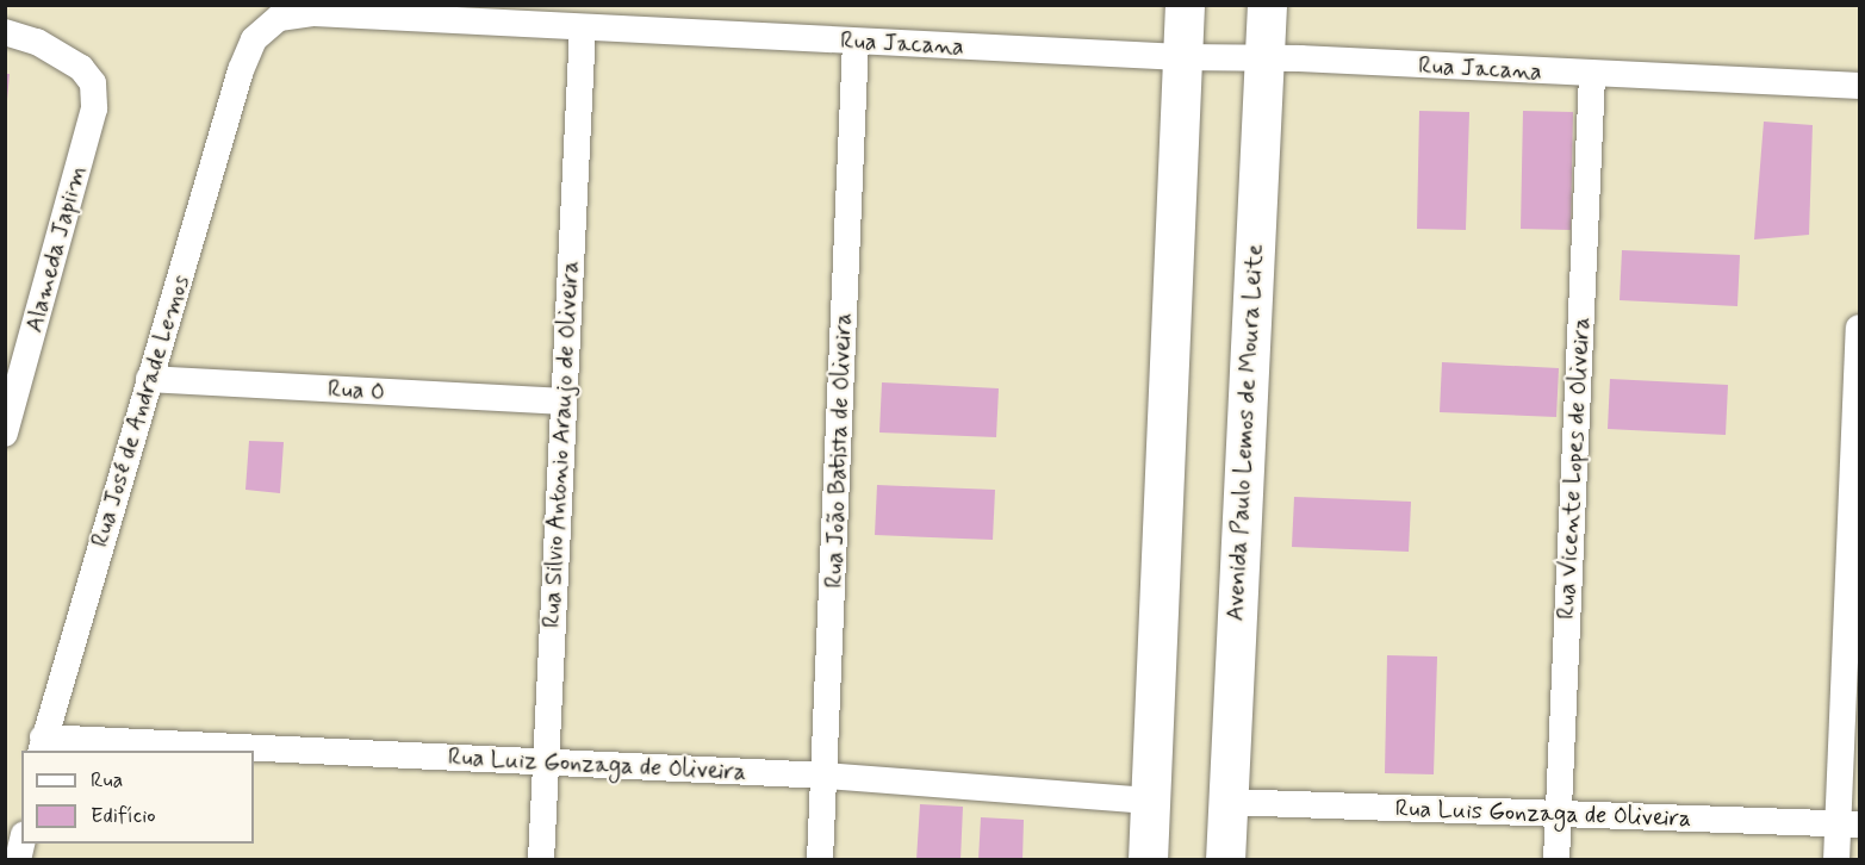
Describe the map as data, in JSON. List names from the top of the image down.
{
  "streets": {
    "street": [
      "Rua Jacana",
      "Alameda Japiim",
      "Rua O",
      "Rua José de Andrade Lemos",
      "Avenida Paulo Lemos de Moura Leite",
      "Rua Silvio Antonio Araujo de Oliveira",
      "Rua João Batista de Oliveira",
      "Rua Vicente Lopes de Oliveira",
      "Rua Luiz Gonzaga de Oliveira",
      "Rua Luis Gonzaga de Oliveira"
    ]
  },
  "crossings": [
    ["Rua Jacana", "Rua José de Andrade Lemos"],
    ["Rua Jacana", "Avenida Paulo Lemos de Moura Leite"],
    ["Rua Jacana", "Rua Silvio Antonio Araujo de Oliveira"],
    ["Rua Jacana", "Rua João Batista de Oliveira"],
    ["Rua Jacana", "Rua Vicente Lopes de Oliveira"],
    ["Rua O", "Rua José de Andrade Lemos"],
    ["Rua O", "Rua Silvio Antonio Araujo de Oliveira"],
    ["Rua José de Andrade Lemos", "Rua Luiz Gonzaga de Oliveira"],
    ["Avenida Paulo Lemos de Moura Leite", "Rua Luis Gonzaga de Oliveira"],
    ["Rua Silvio Antonio Araujo de Oliveira", "Rua Luiz Gonzaga de Oliveira"],
    ["Rua João Batista de Oliveira", "Rua Luiz Gonzaga de Oliveira"],
    ["Rua Vicente Lopes de Oliveira", "Rua Luis Gonzaga de Oliveira"]
  ],
  "legend": ["Rua", "Edifício"]
}
